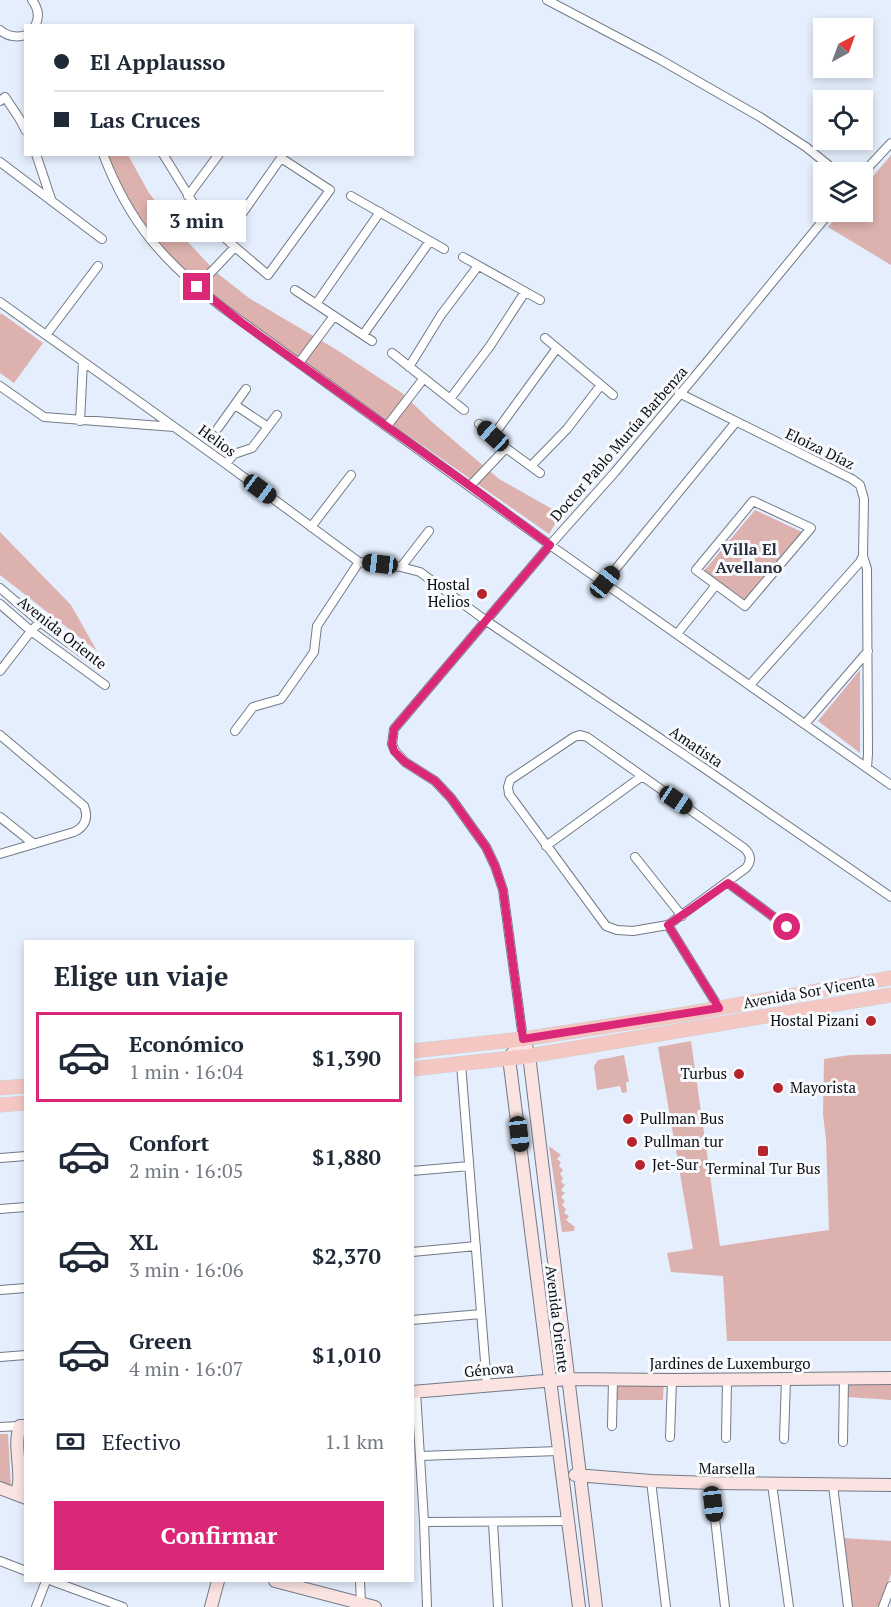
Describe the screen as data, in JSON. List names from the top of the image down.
{
  "streets": {
    "main road": [
      "Avenida Oriente",
      "Avenida Sor Vicenta",
      "Jardines de Luxemburgo",
      "Génova",
      "Marsella"
    ],
    "street": [
      "Helios",
      "Doctor Pablo Murúa Barbenza",
      "Eloiza Díaz",
      "Amatista"
    ]
  },
  "crossings": [
    ["Helios", "Doctor Pablo Murúa Barbenza"],
    ["Helios", "Amatista"],
    ["Doctor Pablo Murúa Barbenza", "Eloiza Díaz"],
    ["Doctor Pablo Murúa Barbenza", "Avenida Oriente"],
    ["Doctor Pablo Murúa Barbenza", "Amatista"],
    ["Avenida Oriente", "Avenida Sor Vicenta"],
    ["Avenida Oriente", "Jardines de Luxemburgo"],
    ["Avenida Oriente", "Génova"],
    ["Avenida Oriente", "Marsella"],
    ["Jardines de Luxemburgo", "Génova"]
  ],
  "districts": ["Villa El Avellano"],
  "places": {
    "other": [
      "Hostal Helios",
      "Hostal Pizani",
      "Turbus",
      "Mayorista",
      "Pullman Bus",
      "Pullman tur",
      "Jet-Sur"
    ],
    "transit": ["Terminal Tur Bus"]
  },
  "north": "top right",
  "page": {
    "banner": ["El Applausso", "Las Cruces"],
    "bubble": "3 min",
    "heading": "Elige un viaje",
    "list": [
      {
        "name": "Económico",
        "note": "1 min · 16:04",
        "value": "$1,390"
      },
      {
        "name": "Confort",
        "note": "2 min · 16:05",
        "value": "$1,880"
      },
      {
        "name": "XL",
        "note": "3 min · 16:06",
        "value": "$2,370"
      },
      {
        "name": "Green",
        "note": "4 min · 16:07",
        "value": "$1,010"
      }
    ],
    "pay": ["Efectivo", "1.1 km"],
    "buttons": "Confirmar"
  }
}
